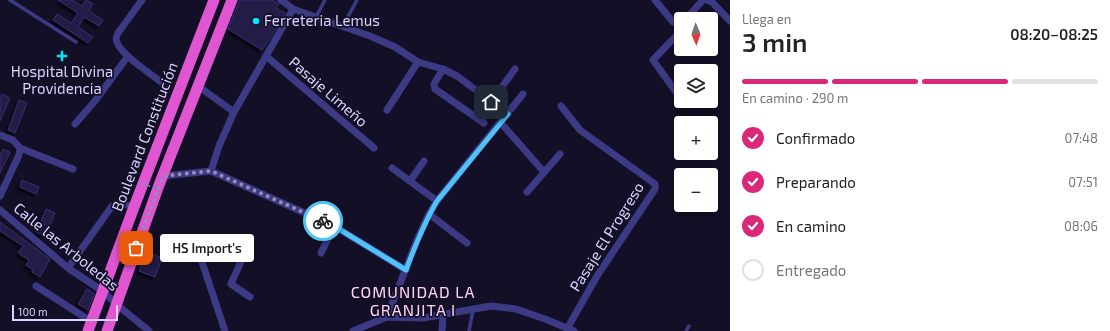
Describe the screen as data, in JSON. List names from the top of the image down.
{
  "streets": {
    "highway": ["Boulevard Constitución"],
    "street": ["Pasaje Limeño", "Pasaje El Progreso", "Calle las Arboledas"]
  },
  "crossings": [
    ["Boulevard Constitución", "Calle las Arboledas"]
  ],
  "districts": ["COMUNIDAD LA GRANJITA I"],
  "places": {
    "other": ["Ferreteria Lemus", "HS Import's"],
    "health": ["Hospital Divina Providencia"]
  },
  "scale_bar": "100 m",
  "north": "bottom",
  "page": {
    "heading": ["3 min", "Llega en", "08:20–08:25"],
    "map_buttons": ["+", "−"],
    "bar": "En camino · 290 m",
    "list": [
      ["Confirmado", "07:48"],
      ["Preparando", "07:51"],
      ["En camino", "08:06"],
      "Entregado"
    ],
    "bubble": "HS Import's",
    "scale": "100 m"
  }
}
